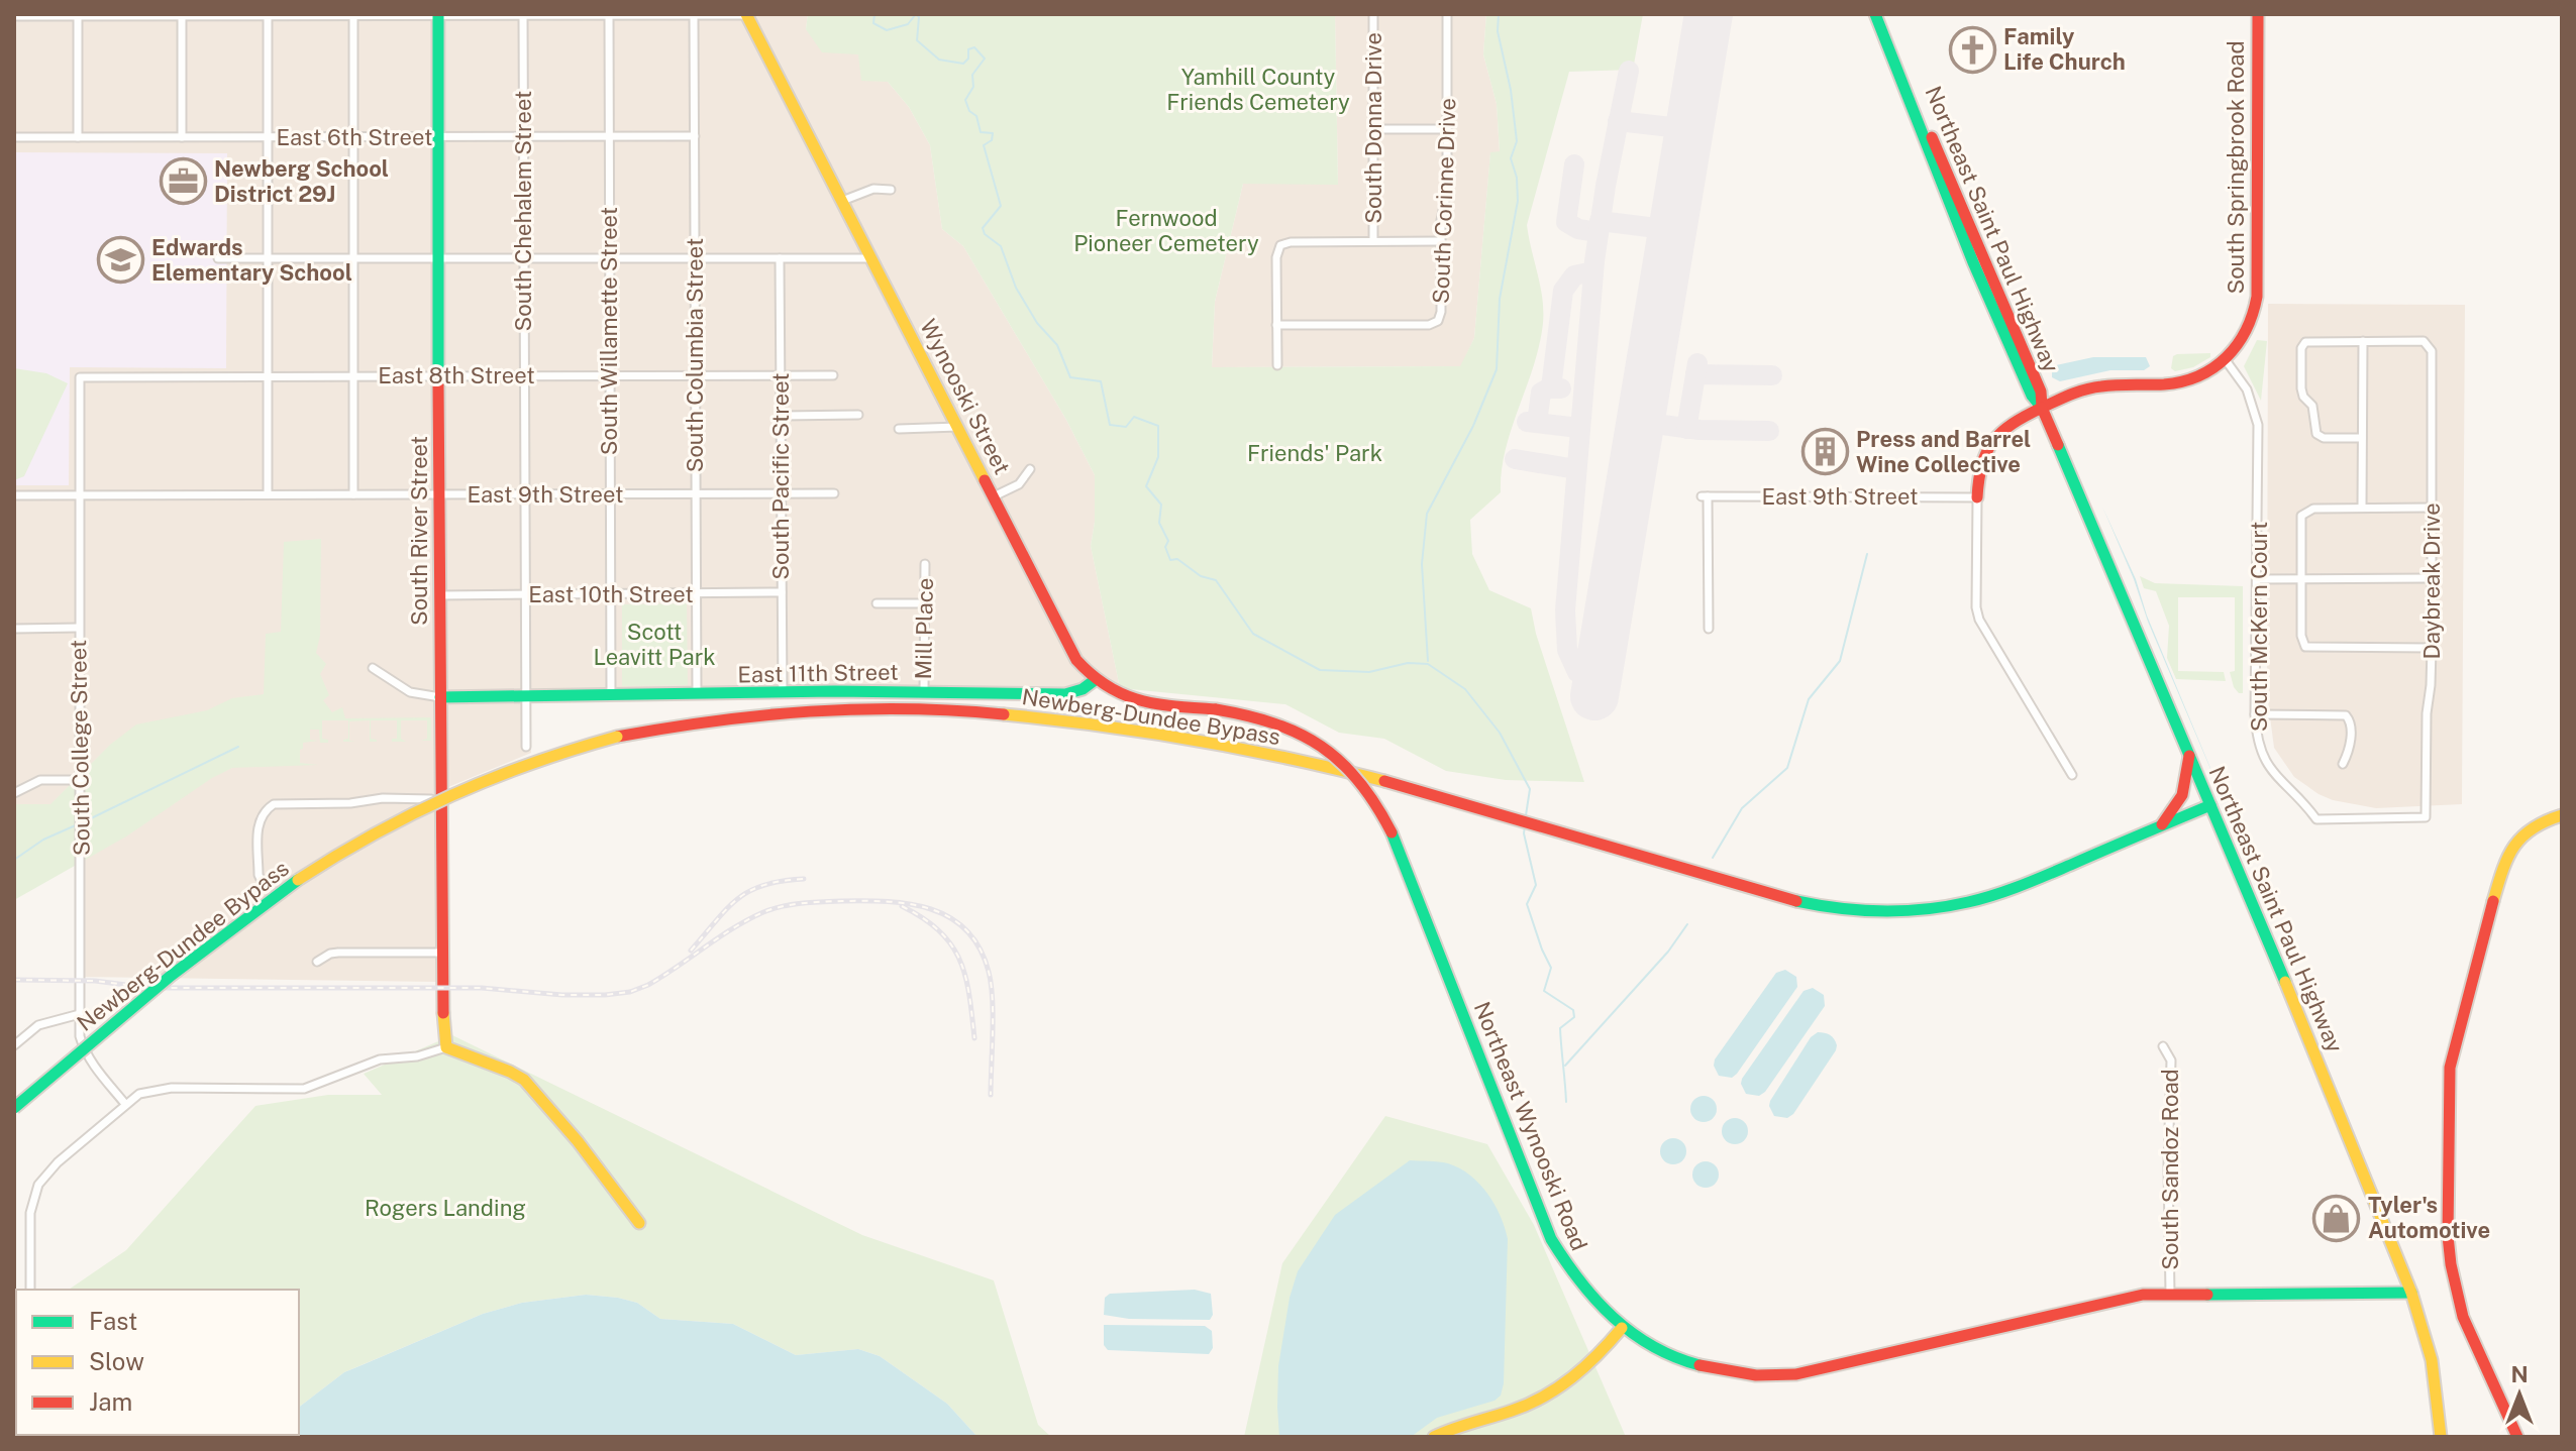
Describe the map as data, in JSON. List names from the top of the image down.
{
  "streets": {
    "main road": [
      "South Springbrook Road",
      "Northeast Saint Paul Highway",
      "Wynooski Street",
      "South River Street",
      "East 11th Street",
      "Newberg-Dundee Bypass",
      "Northeast Wynooski Road"
    ],
    "street": [
      "South Donna Drive",
      "East 6th Street",
      "South Corinne Drive",
      "South Chehalem Street",
      "South Willamette Street",
      "South Columbia Street",
      "East 8th Street",
      "South Pacific Street",
      "East 9th Street",
      "Daybreak Drive",
      "East 10th Street",
      "South McKern Court",
      "Mill Place",
      "South College Street",
      "South Sandoz Road"
    ]
  },
  "crossings": [
    ["East 6th Street", "South Chehalem Street"],
    ["East 6th Street", "South Willamette Street"],
    ["East 6th Street", "South Columbia Street"],
    ["East 6th Street", "South River Street"],
    ["South Springbrook Road", "Northeast Saint Paul Highway"],
    ["South Springbrook Road", "East 9th Street"],
    ["South Springbrook Road", "South McKern Court"],
    ["South Chehalem Street", "East 8th Street"],
    ["South Chehalem Street", "East 9th Street"],
    ["South Chehalem Street", "East 10th Street"],
    ["South Chehalem Street", "East 11th Street"],
    ["Northeast Saint Paul Highway", "Newberg-Dundee Bypass"],
    ["Northeast Saint Paul Highway", "Northeast Wynooski Road"],
    ["South Willamette Street", "East 8th Street"],
    ["South Willamette Street", "East 9th Street"],
    ["South Willamette Street", "East 10th Street"],
    ["South Willamette Street", "East 11th Street"],
    ["South Columbia Street", "East 8th Street"],
    ["South Columbia Street", "East 9th Street"],
    ["South Columbia Street", "East 10th Street"],
    ["South Columbia Street", "East 11th Street"],
    ["East 8th Street", "South Pacific Street"],
    ["East 8th Street", "South River Street"],
    ["East 8th Street", "South College Street"],
    ["Wynooski Street", "East 11th Street"],
    ["Wynooski Street", "Northeast Wynooski Road"],
    ["South Pacific Street", "East 9th Street"],
    ["South Pacific Street", "East 10th Street"],
    ["South Pacific Street", "East 11th Street"],
    ["East 9th Street", "South River Street"],
    ["East 9th Street", "South College Street"],
    ["South River Street", "East 10th Street"],
    ["South River Street", "East 11th Street"],
    ["Daybreak Drive", "South McKern Court"],
    ["Mill Place", "East 11th Street"],
    ["Northeast Wynooski Road", "South Sandoz Road"]
  ],
  "parks": [
    "Yamhill County Friends Cemetery",
    "Fernwood Pioneer Cemetery",
    "Friends' Park",
    "Scott Leavitt Park",
    "Rogers Landing"
  ],
  "places": {
    "church": ["Family Life Church"],
    "office": ["Newberg School District 29J"],
    "school or university": ["Edwards Elementary School"],
    "building": ["Press and Barrel Wine Collective"],
    "shop": ["Tyler's Automotive"]
  },
  "legend": ["Fast", "Slow", "Jam"],
  "north": "top"
}
